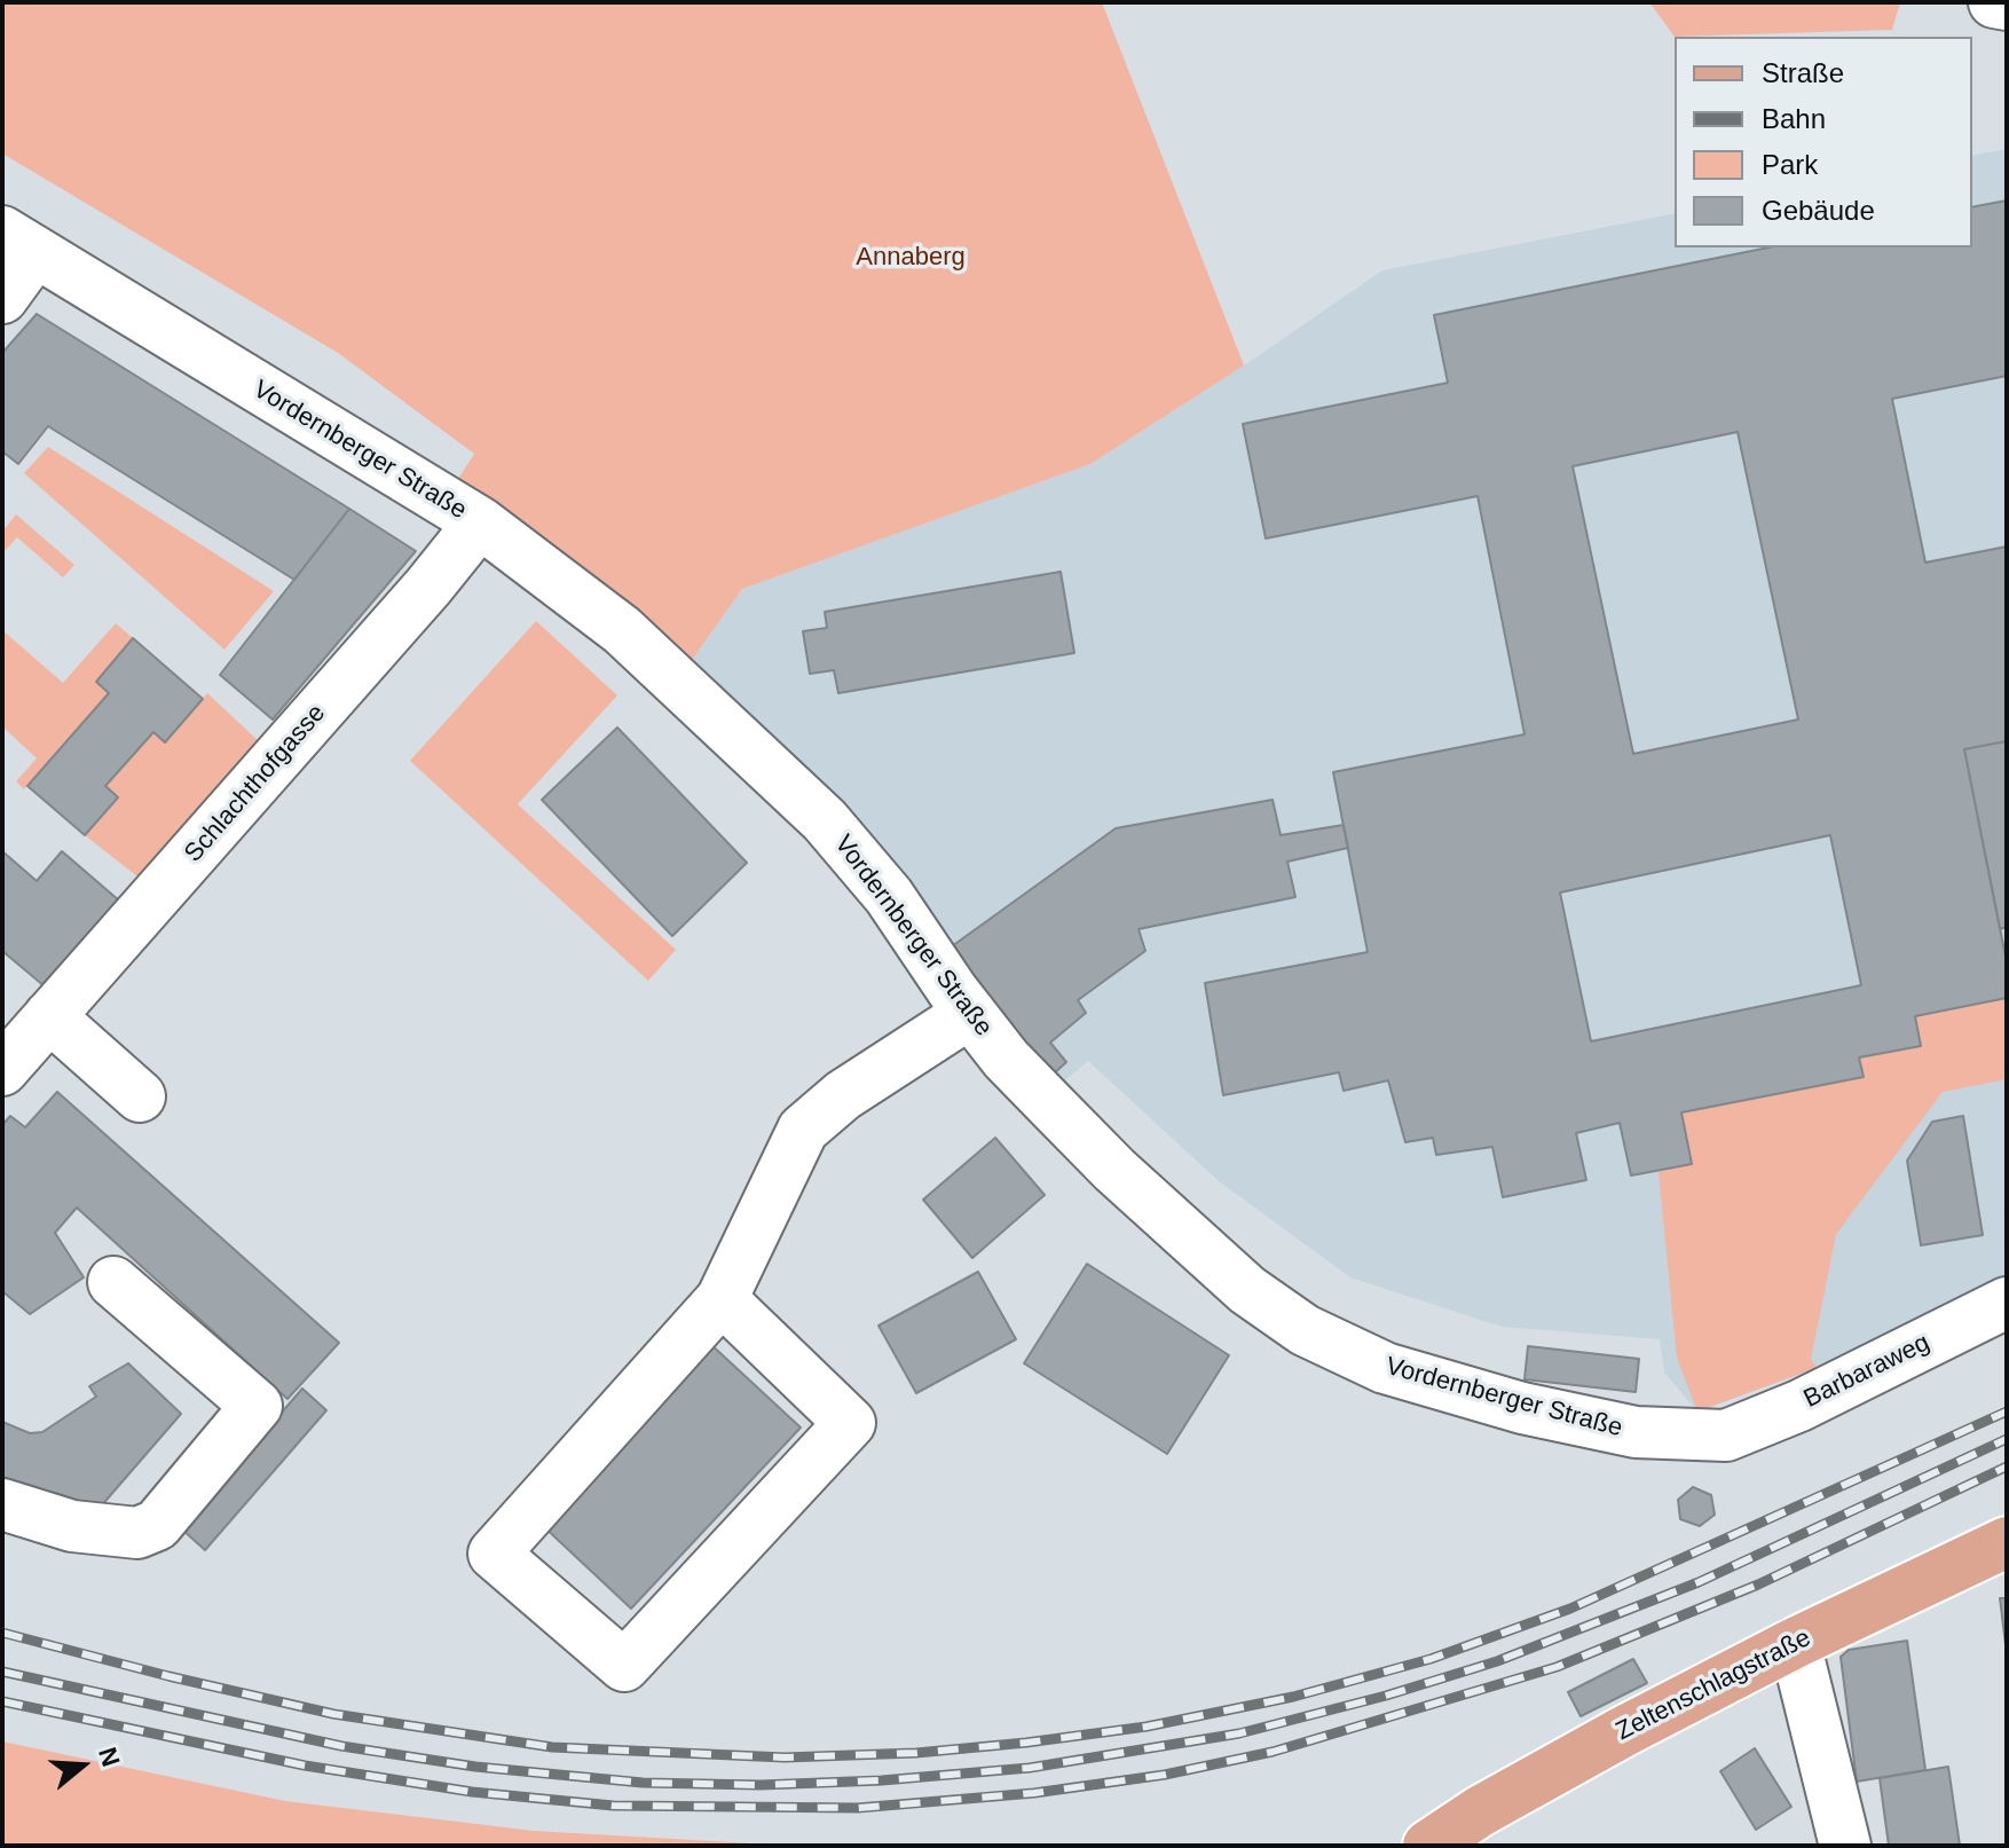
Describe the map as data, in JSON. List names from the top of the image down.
{
  "streets": {
    "main road": ["Zeltenschlagstraße"],
    "street": ["Vordernberger Straße", "Schlachthofgasse", "Barbaraweg"]
  },
  "crossings": [
    ["Vordernberger Straße", "Schlachthofgasse"],
    ["Vordernberger Straße", "Barbaraweg"]
  ],
  "parks": ["Annaberg"],
  "legend": [
    "Straße",
    "Bahn",
    "Park",
    "Gebäude"
  ],
  "north": "right"
}
